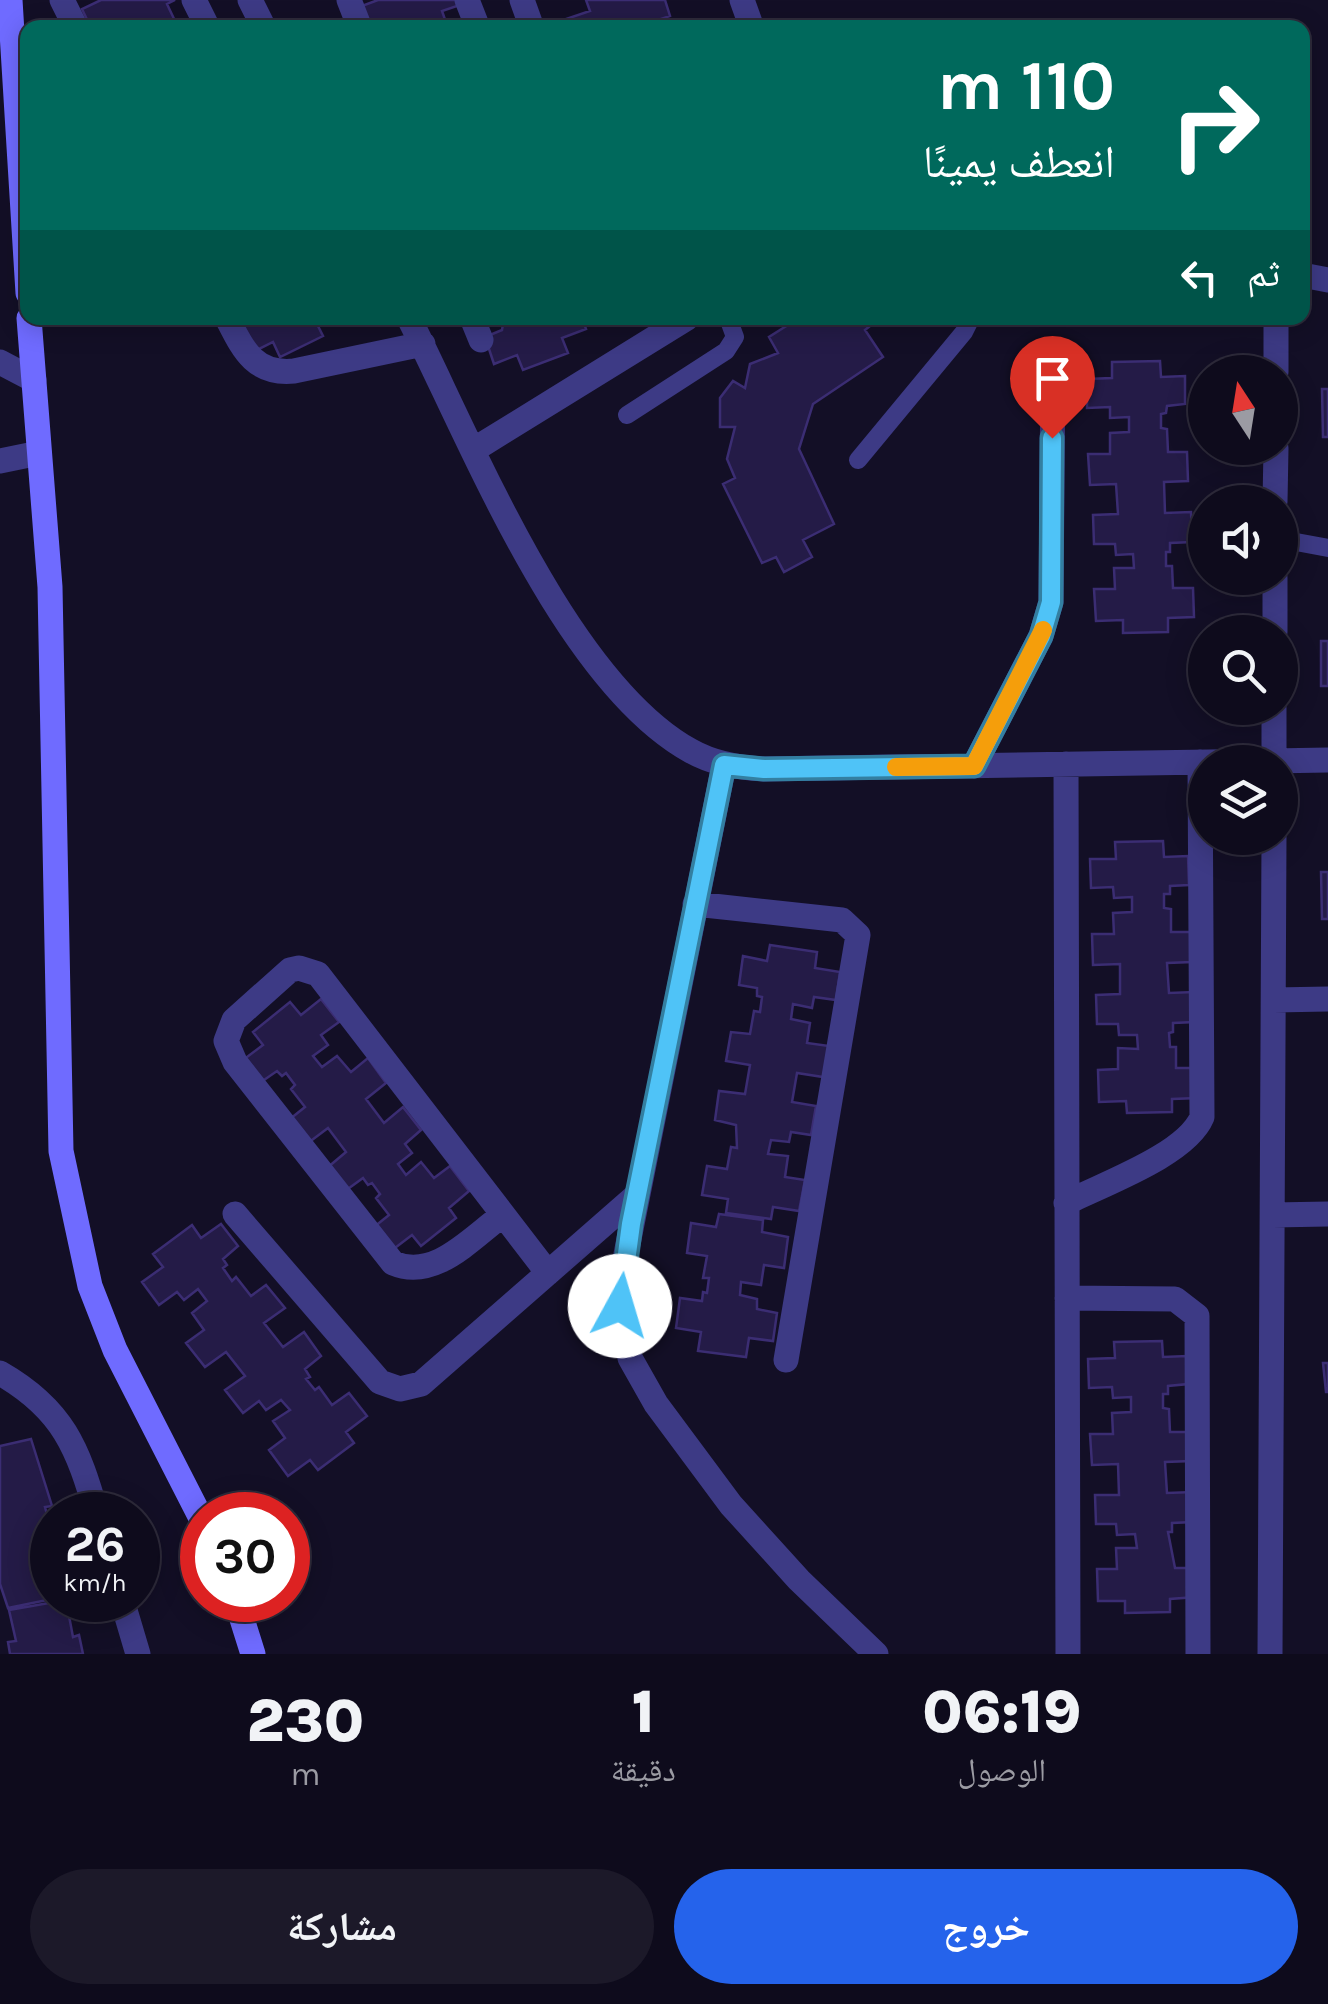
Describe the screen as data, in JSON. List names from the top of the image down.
{
  "north": "top",
  "page": {
    "turn": ["110 m", "انعطف يمينًا"],
    "then": "ثم",
    "speed": "26 km/h",
    "limit": "30",
    "eta": [
      "06:19",
      "الوصول",
      "1",
      "دقيقة",
      "230",
      "m"
    ],
    "buttons": ["خروج", "مشاركة"]
  }
}
